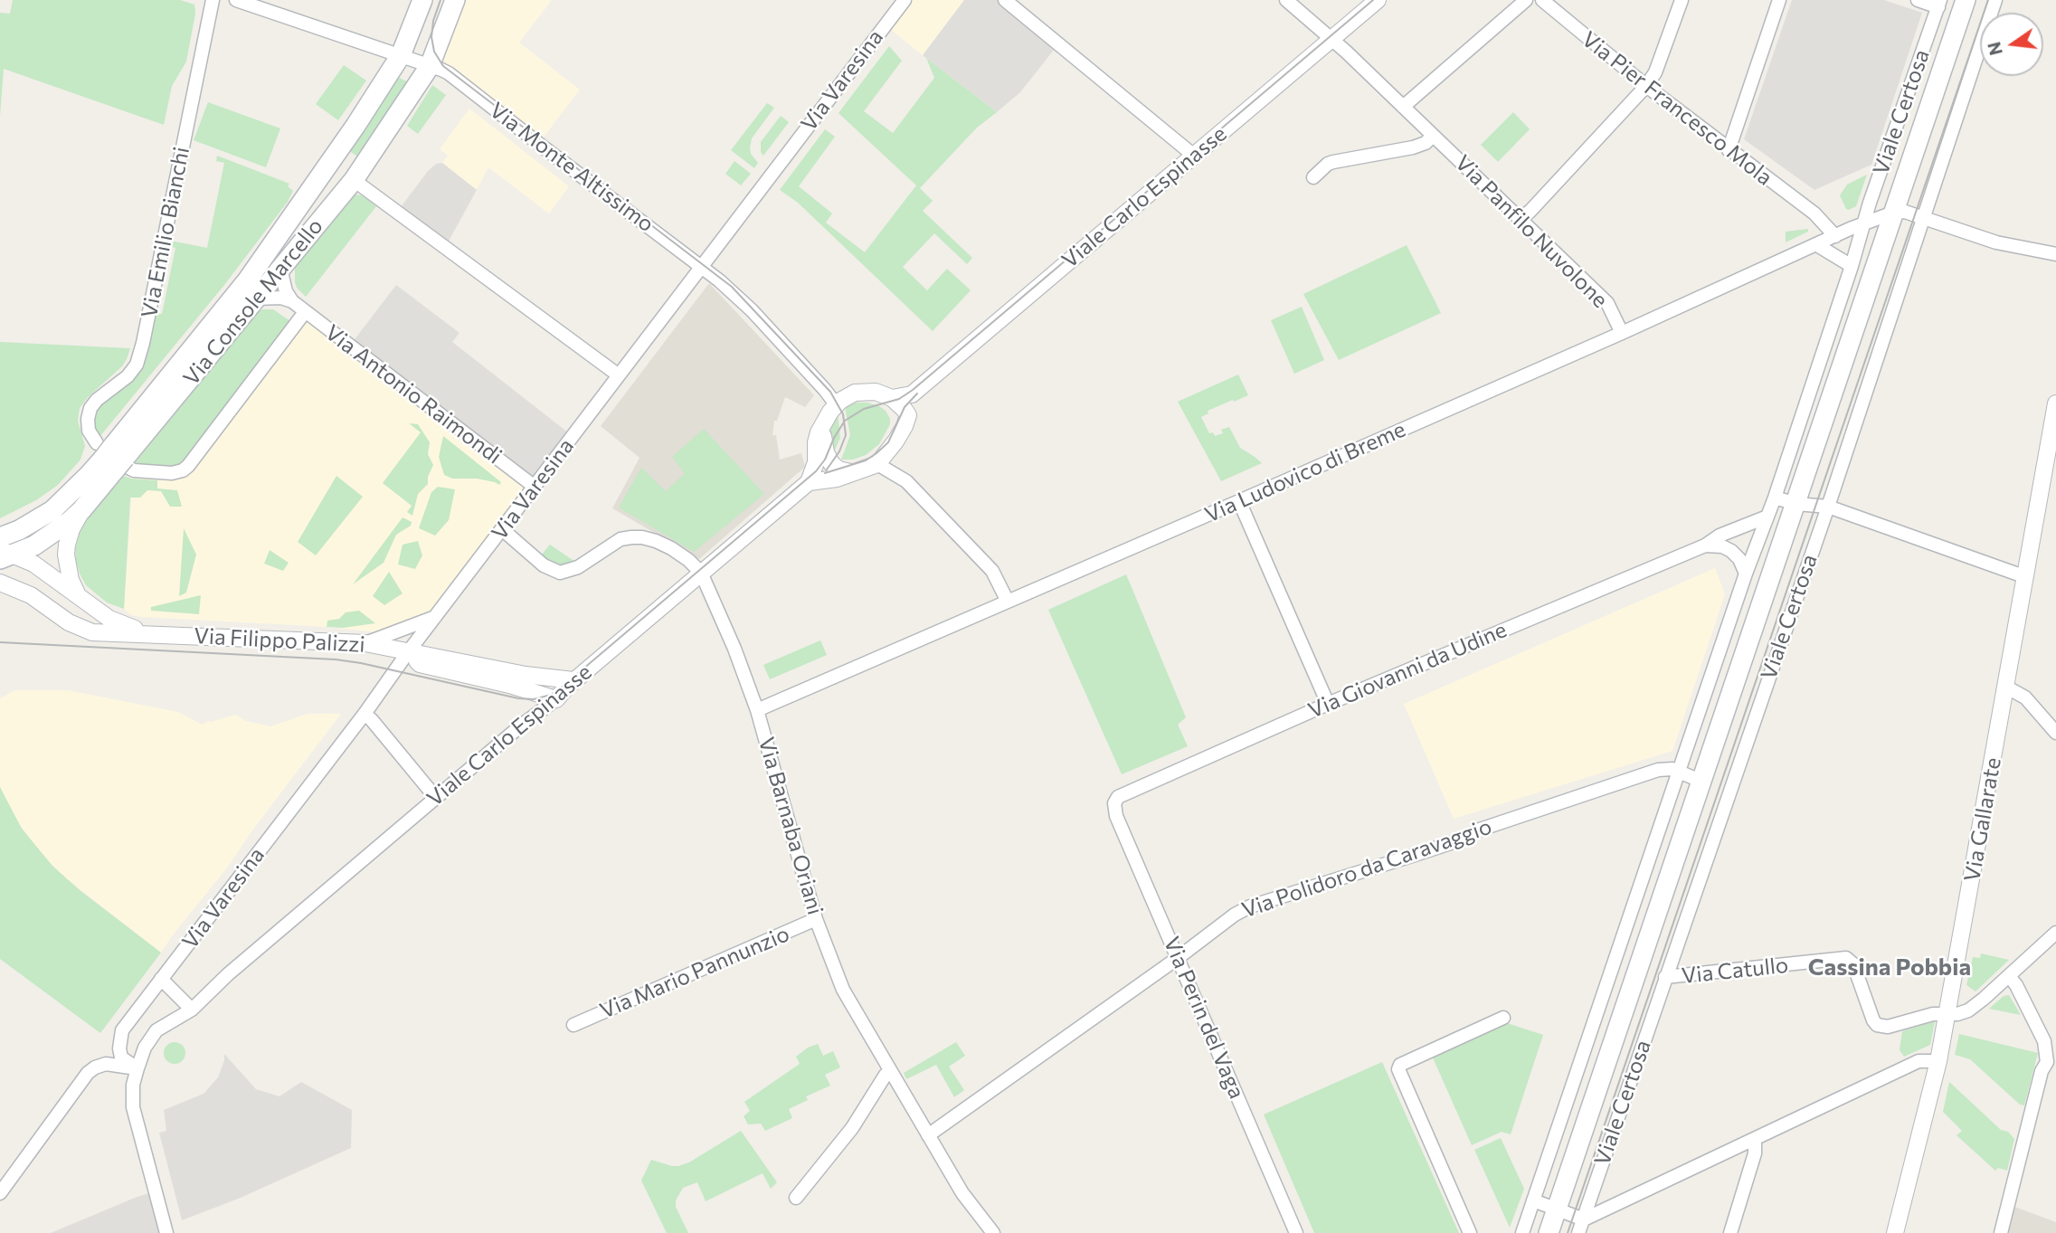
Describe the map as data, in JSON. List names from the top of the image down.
{
  "streets": {
    "main road": ["Viale Certosa", "Via Console Marcello"],
    "street": [
      "Via Varesina",
      "Via Pier Francesco Mola",
      "Via Monte Altissimo",
      "Viale Carlo Espinasse",
      "Via Panfilo Nuvolone",
      "Via Emilio Bianchi",
      "Via Antonio Raimondi",
      "Via Ludovico di Breme",
      "Via Filippo Palizzi",
      "Via Giovanni da Udine",
      "Via Gallarate",
      "Via Barnaba Oriani",
      "Via Polidoro da Caravaggio",
      "Via Catullo",
      "Via Mario Pannunzio",
      "Via Perin del Vaga"
    ]
  },
  "crossings": [
    ["Via Varesina", "Via Monte Altissimo"],
    ["Via Varesina", "Viale Carlo Espinasse"],
    ["Via Varesina", "Via Antonio Raimondi"],
    ["Via Varesina", "Via Filippo Palizzi"],
    ["Via Pier Francesco Mola", "Via Ludovico di Breme"],
    ["Viale Certosa", "Via Ludovico di Breme"],
    ["Viale Certosa", "Via Giovanni da Udine"],
    ["Viale Certosa", "Via Polidoro da Caravaggio"],
    ["Viale Certosa", "Via Catullo"],
    ["Via Monte Altissimo", "Viale Carlo Espinasse"],
    ["Via Monte Altissimo", "Via Console Marcello"],
    ["Viale Carlo Espinasse", "Via Panfilo Nuvolone"],
    ["Viale Carlo Espinasse", "Via Filippo Palizzi"],
    ["Viale Carlo Espinasse", "Via Barnaba Oriani"],
    ["Via Panfilo Nuvolone", "Via Ludovico di Breme"],
    ["Via Emilio Bianchi", "Via Console Marcello"],
    ["Via Console Marcello", "Via Antonio Raimondi"],
    ["Via Console Marcello", "Via Filippo Palizzi"],
    ["Via Ludovico di Breme", "Via Barnaba Oriani"],
    ["Via Giovanni da Udine", "Via Perin del Vaga"],
    ["Via Gallarate", "Via Catullo"],
    ["Via Barnaba Oriani", "Via Polidoro da Caravaggio"],
    ["Via Barnaba Oriani", "Via Mario Pannunzio"],
    ["Via Polidoro da Caravaggio", "Via Perin del Vaga"]
  ],
  "districts": ["Cassina Pobbia"],
  "north": "left"
}
